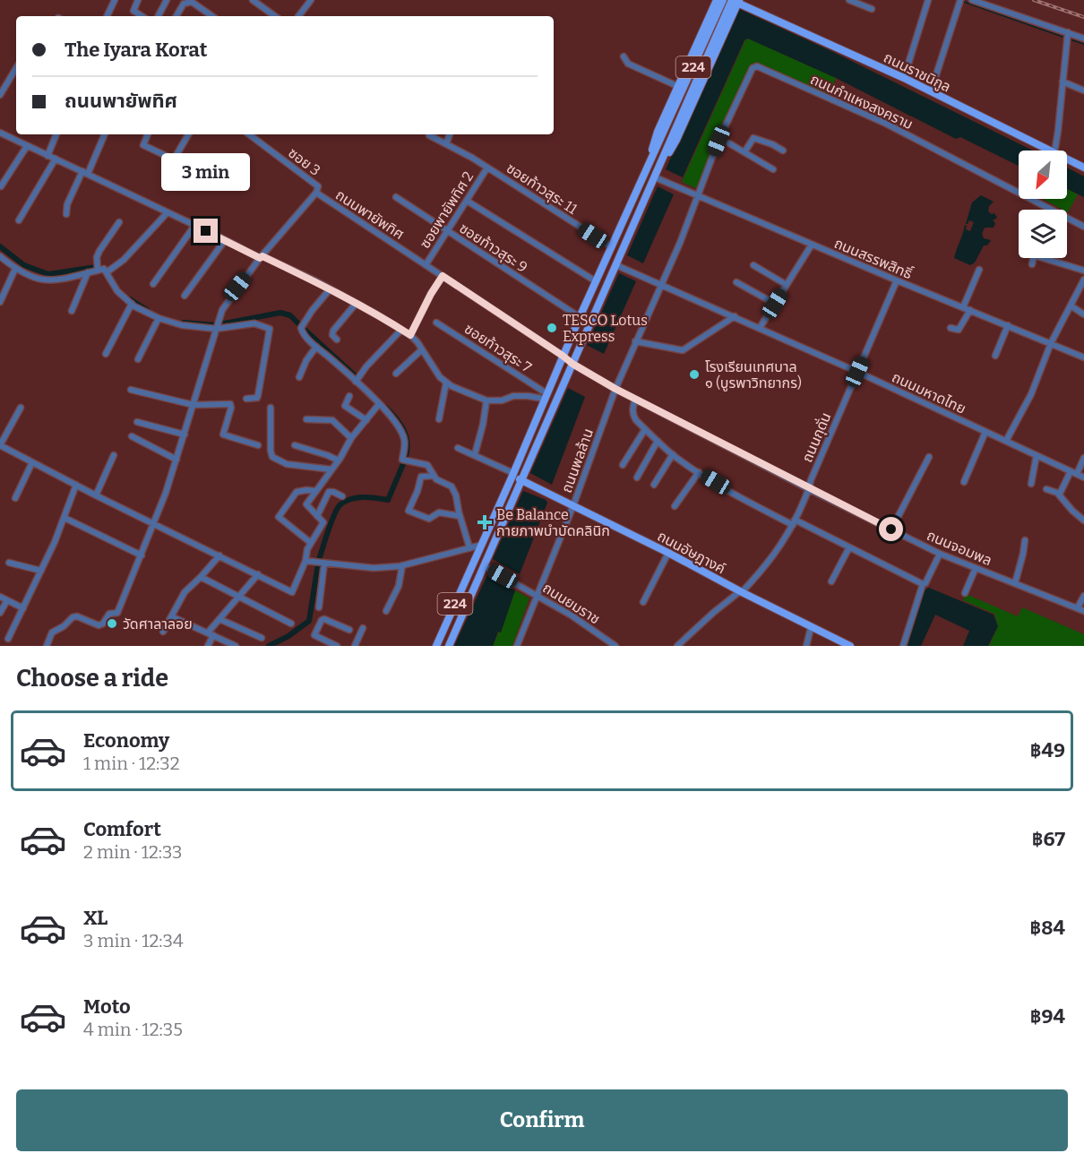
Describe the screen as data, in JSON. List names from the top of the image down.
{
  "streets": {
    "main road": ["224", "ถนนราชนิกูล", "ถนนอัษฎางค์"],
    "street": [
      "ถนนกำแหงสงคราม",
      "ซอย 3",
      "ซอยท้าวสุระ 11",
      "ซอยพายัพทิศ 2",
      "ถนนพายัพทิศ",
      "ซอยท้าวสุระ 9",
      "ถนนสรรพสิทธิ์",
      "ซอยท้าวสุระ 7",
      "ถนนมหาดไทย",
      "ถนนกุดั่น",
      "ถนนพลล้าน",
      "ถนนจอมพล",
      "ถนนยมราช"
    ]
  },
  "crossings": [
    ["224", "ซอยท้าวสุระ 11"],
    ["224", "ถนนพายัพทิศ"],
    ["224", "ซอยท้าวสุระ 9"],
    ["224", "ซอยท้าวสุระ 7"],
    ["224", "ถนนอัษฎางค์"],
    ["ถนนกำแหงสงคราม", "ถนนสรรพสิทธิ์"],
    ["ซอย 3", "ถนนพายัพทิศ"],
    ["ซอยท้าวสุระ 11", "ซอยพายัพทิศ 2"],
    ["ซอยพายัพทิศ 2", "ถนนพายัพทิศ"],
    ["ซอยพายัพทิศ 2", "ซอยท้าวสุระ 9"],
    ["ถนนสรรพสิทธิ์", "ถนนกุดั่น"],
    ["ถนนมหาดไทย", "ถนนกุดั่น"],
    ["ถนนมหาดไทย", "ถนนพลล้าน"],
    ["ถนนกุดั่น", "ถนนจอมพล"],
    ["ถนนกุดั่น", "ถนนอัษฎางค์"],
    ["ถนนพลล้าน", "ถนนจอมพล"],
    ["ถนนพลล้าน", "ถนนอัษฎางค์"],
    ["ถนนพลล้าน", "ถนนยมราช"]
  ],
  "places": {
    "other": ["TESCO Lotus Express", "โรงเรียนเทศบาล ๑ (บูรพาวิทยากร)", "วัดศาลาลอย"],
    "health": ["Be Balance กายภาพบำบัดคลินิก"]
  },
  "north": "bottom left",
  "page": {
    "banner": ["The Iyara Korat", "ถนนพายัพทิศ"],
    "bubble": "3 min",
    "heading": "Choose a ride",
    "list": [
      {
        "name": "Economy",
        "note": "1 min · 12:32",
        "value": "฿49"
      },
      {
        "name": "Comfort",
        "note": "2 min · 12:33",
        "value": "฿67"
      },
      {
        "name": "XL",
        "note": "3 min · 12:34",
        "value": "฿84"
      },
      {
        "name": "Moto",
        "note": "4 min · 12:35",
        "value": "฿94"
      }
    ],
    "buttons": "Confirm"
  }
}
